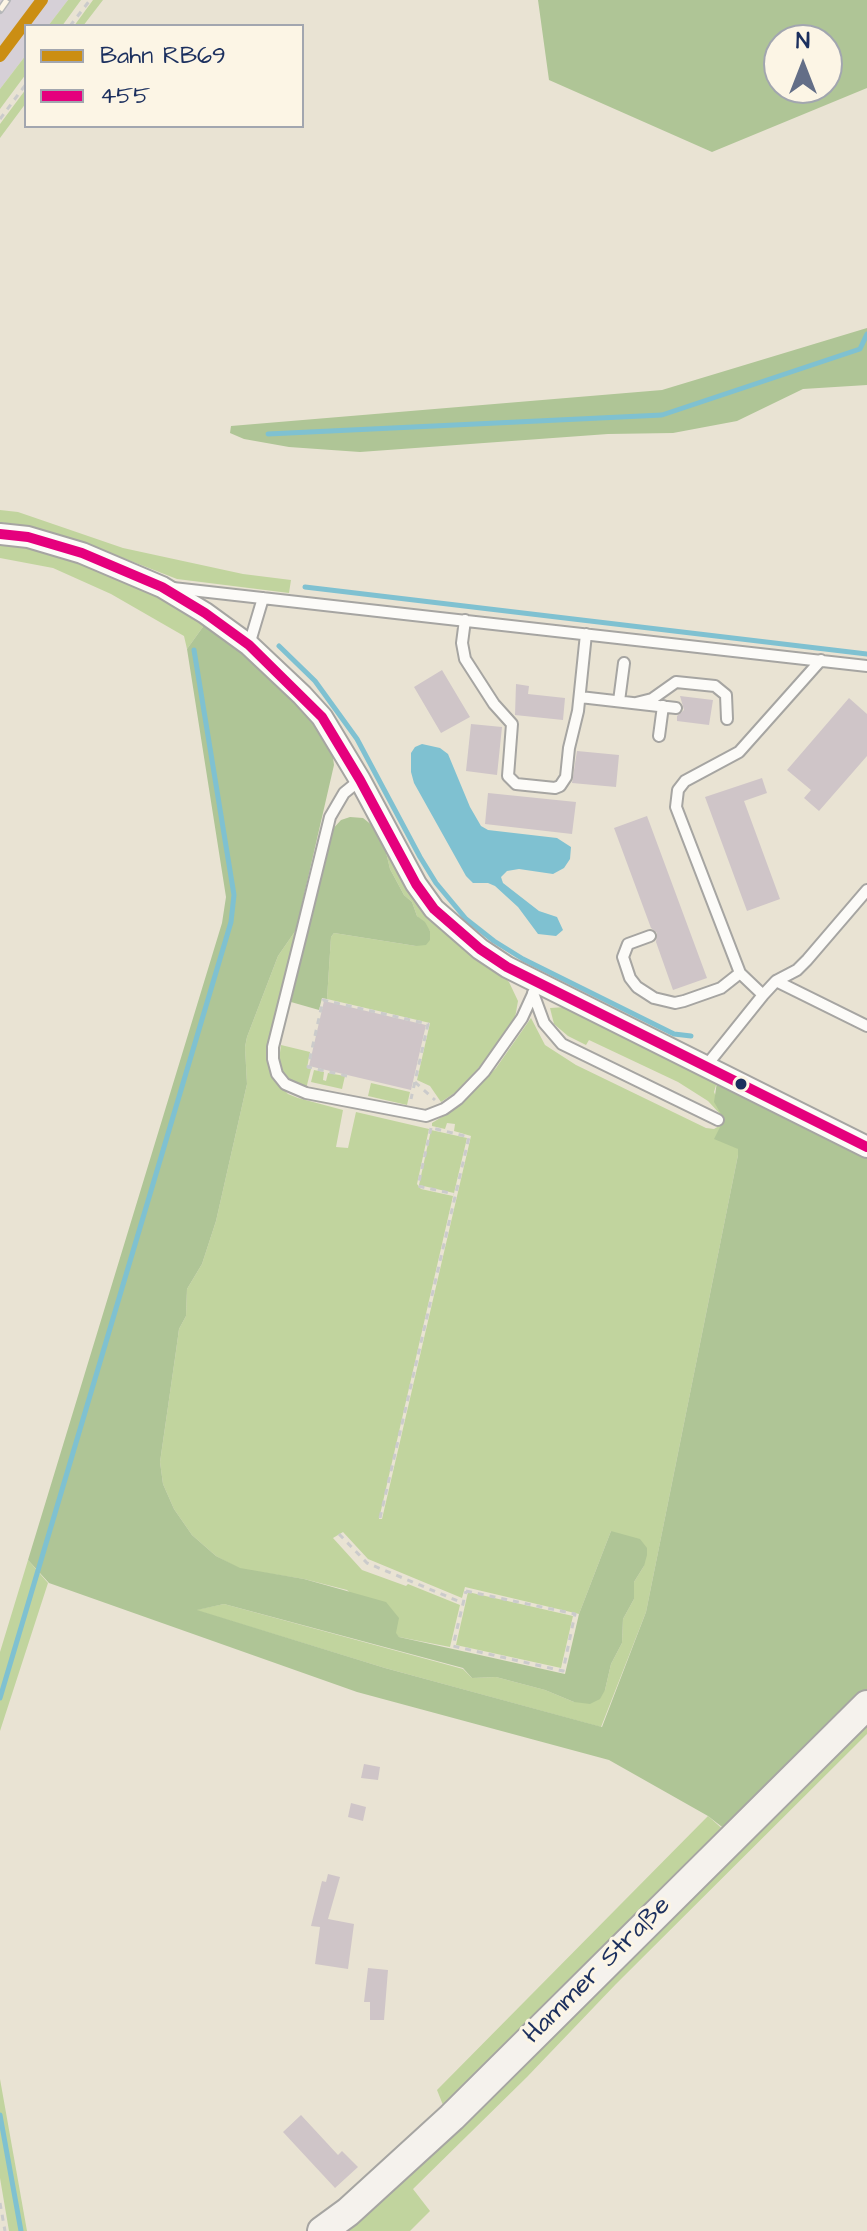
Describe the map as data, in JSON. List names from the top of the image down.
{
  "streets": {
    "main road": ["Hammer Straße"]
  },
  "lines": ["rail line RB69", "transit line 455"],
  "legend": ["Bahn RB69", "455"],
  "north": "top"
}
